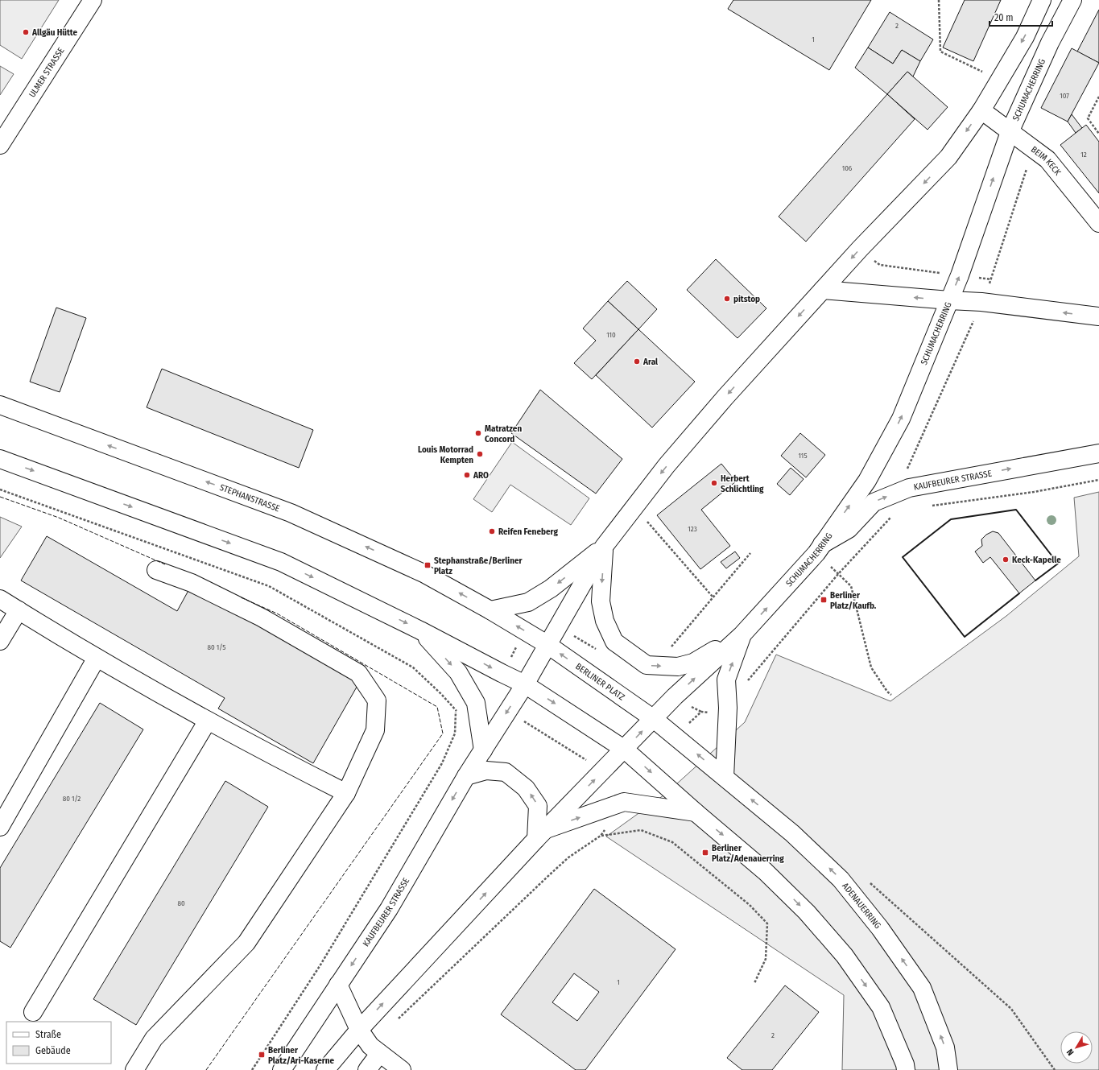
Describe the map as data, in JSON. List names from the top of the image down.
{
  "streets": {
    "main road": [
      "ULMER STRASSE",
      "SCHUMACHERRING",
      "BEIM KECK",
      "KAUFBEURER STRASSE",
      "STEPHANSTRASSE",
      "BERLINER PLATZ",
      "ADENAUERRING"
    ]
  },
  "crossings": [
    ["SCHUMACHERRING", "BEIM KECK"],
    ["SCHUMACHERRING", "KAUFBEURER STRASSE"],
    ["STEPHANSTRASSE", "BERLINER PLATZ"],
    ["BERLINER PLATZ", "ADENAUERRING"]
  ],
  "places": {
    "other": [
      "Allgäu Hütte",
      "pitstop",
      "Aral",
      "Matratzen Concord",
      "Louis Motorrad Kempten",
      "ARO",
      "Herbert Schlichtling",
      "Reifen Feneberg",
      "Keck-Kapelle"
    ],
    "transit": [
      "Stephanstraße/Berliner Platz",
      "Berliner Platz/Kaufb.",
      "Berliner Platz/Adenauerring",
      "Berliner Platz/Ari-Kaserne"
    ]
  },
  "house_numbers": [
    "2",
    "1",
    "107",
    "12",
    "106",
    "110",
    "115",
    "123",
    "80 1/5",
    "80 1/2",
    "80",
    "1",
    "2"
  ],
  "legend": ["Straße", "Gebäude"],
  "scale_bar": "20 m",
  "north": "bottom left"
}
